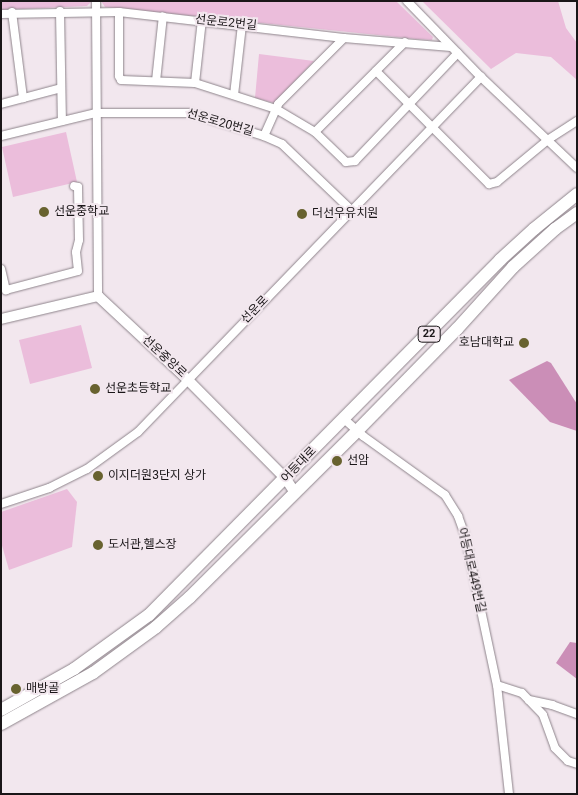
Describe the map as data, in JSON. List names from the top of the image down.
{
  "streets": {
    "main road": ["22", "어등대로"],
    "street": [
      "선운로2번길",
      "선운로20번길",
      "선운로",
      "선운중앙로",
      "어등대로449번길"
    ]
  },
  "crossings": [
    ["선운로20번길", "선운로"],
    ["선운로", "선운중앙로"],
    ["선운중앙로", "어등대로"],
    ["어등대로", "어등대로449번길"]
  ],
  "places": [
    "선운중학교",
    "더선우유치원",
    "호남대학교",
    "선운초등학교",
    "선암",
    "이지더원3단지 상가",
    "도서관,헬스장",
    "매방골"
  ]
}
